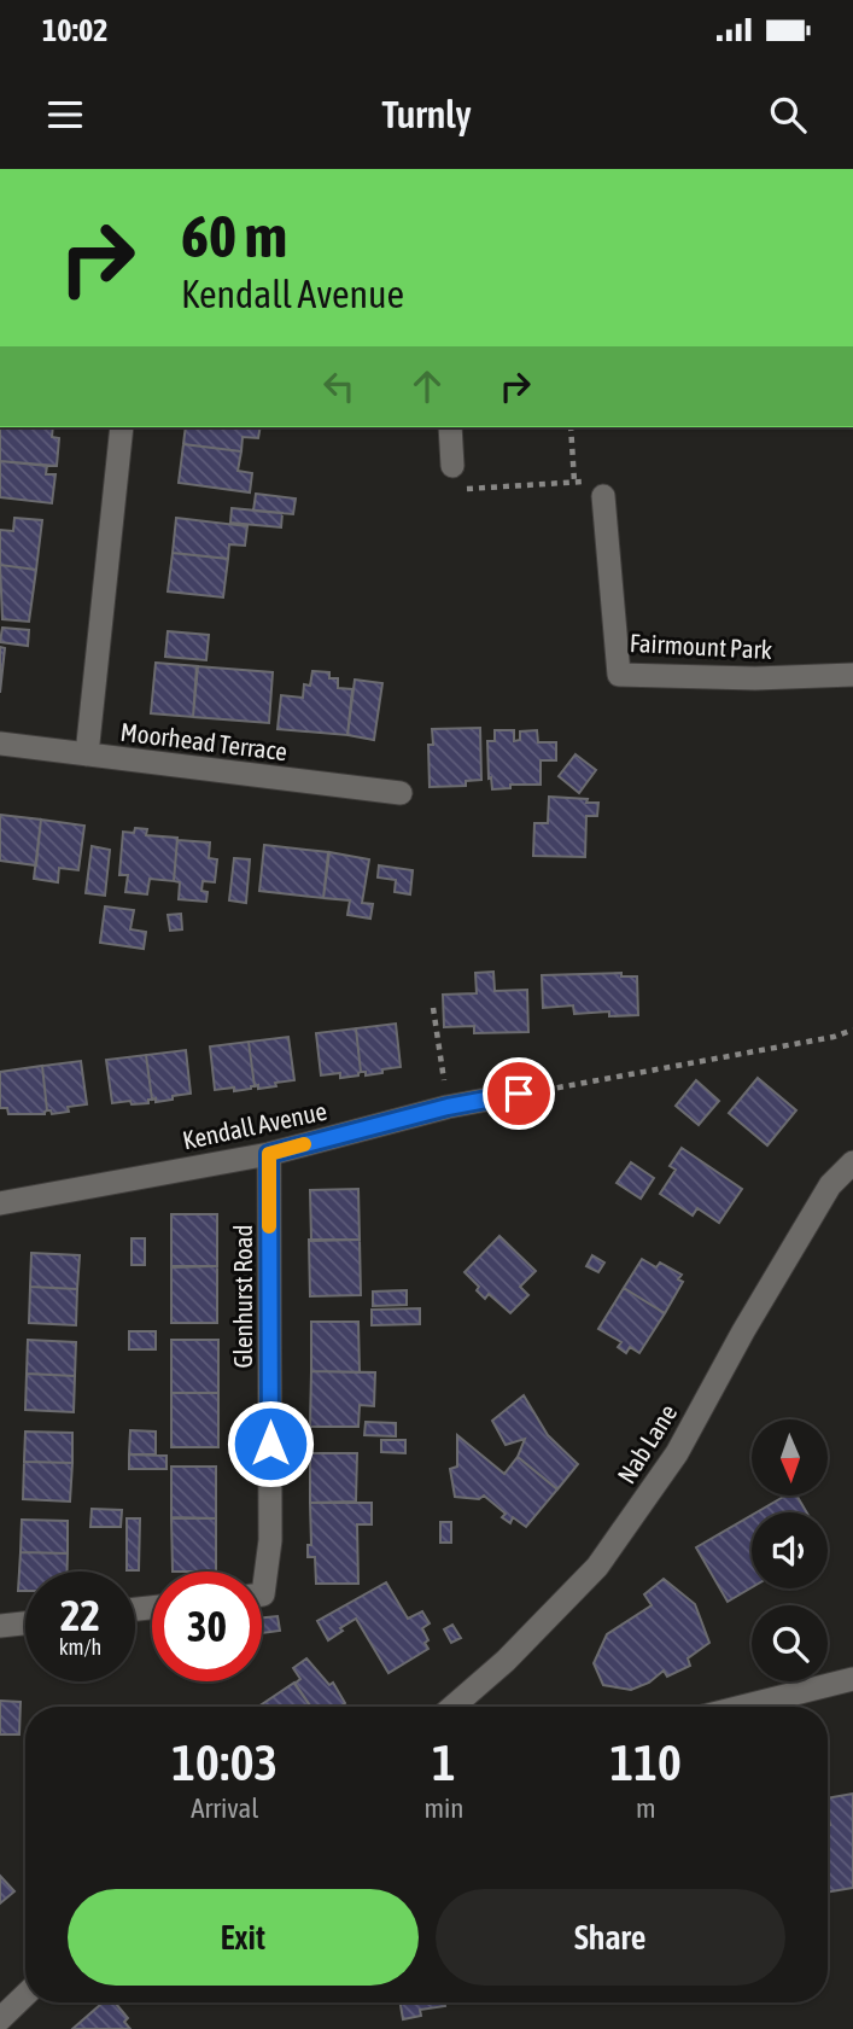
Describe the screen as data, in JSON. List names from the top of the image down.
{
  "streets": {
    "street": [
      "Fairmount Park",
      "Moorhead Terrace",
      "Kendall Avenue",
      "Glenhurst Road",
      "Nab Lane"
    ]
  },
  "crossings": [
    ["Kendall Avenue", "Glenhurst Road"]
  ],
  "north": "bottom",
  "page": {
    "status": "10:02",
    "header": "Turnly",
    "turn": ["60 m", "Kendall Avenue"],
    "speed": "22 km/h",
    "limit": "30",
    "eta": [
      "10:03",
      "Arrival",
      "1",
      "min",
      "110",
      "m"
    ],
    "buttons": ["Exit", "Share"]
  }
}
